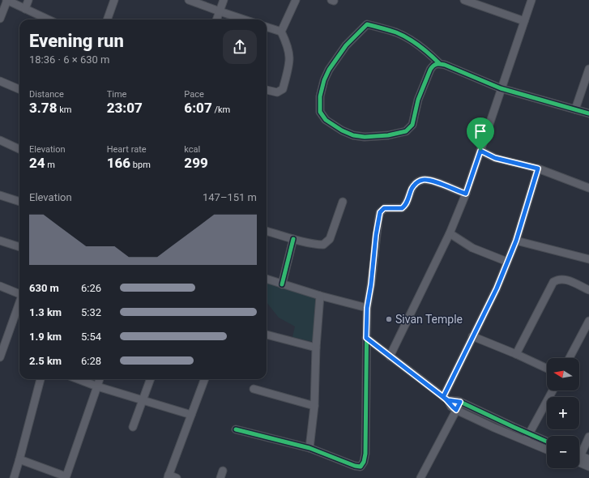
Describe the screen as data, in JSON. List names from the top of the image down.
{
  "places": ["Sivan Temple"],
  "north": "left",
  "page": {
    "heading": ["Evening run", "18:36 · 6 × 630 m"],
    "stats": [
      ["Distance", "3.78 km"],
      ["Time", "23:07"],
      ["Pace", "6:07 /km"],
      ["Elevation", "24 m"],
      ["Heart rate", "166 bpm"],
      ["kcal", "299"]
    ],
    "chart": ["Elevation", "147–151 m"],
    "list": [
      {
        "name": "630 m",
        "note": "6:26"
      },
      {
        "name": "1.3 km",
        "note": "5:32"
      },
      {
        "name": "1.9 km",
        "note": "5:54"
      },
      {
        "name": "2.5 km",
        "note": "6:28"
      }
    ],
    "map_buttons": ["+", "−"]
  }
}
